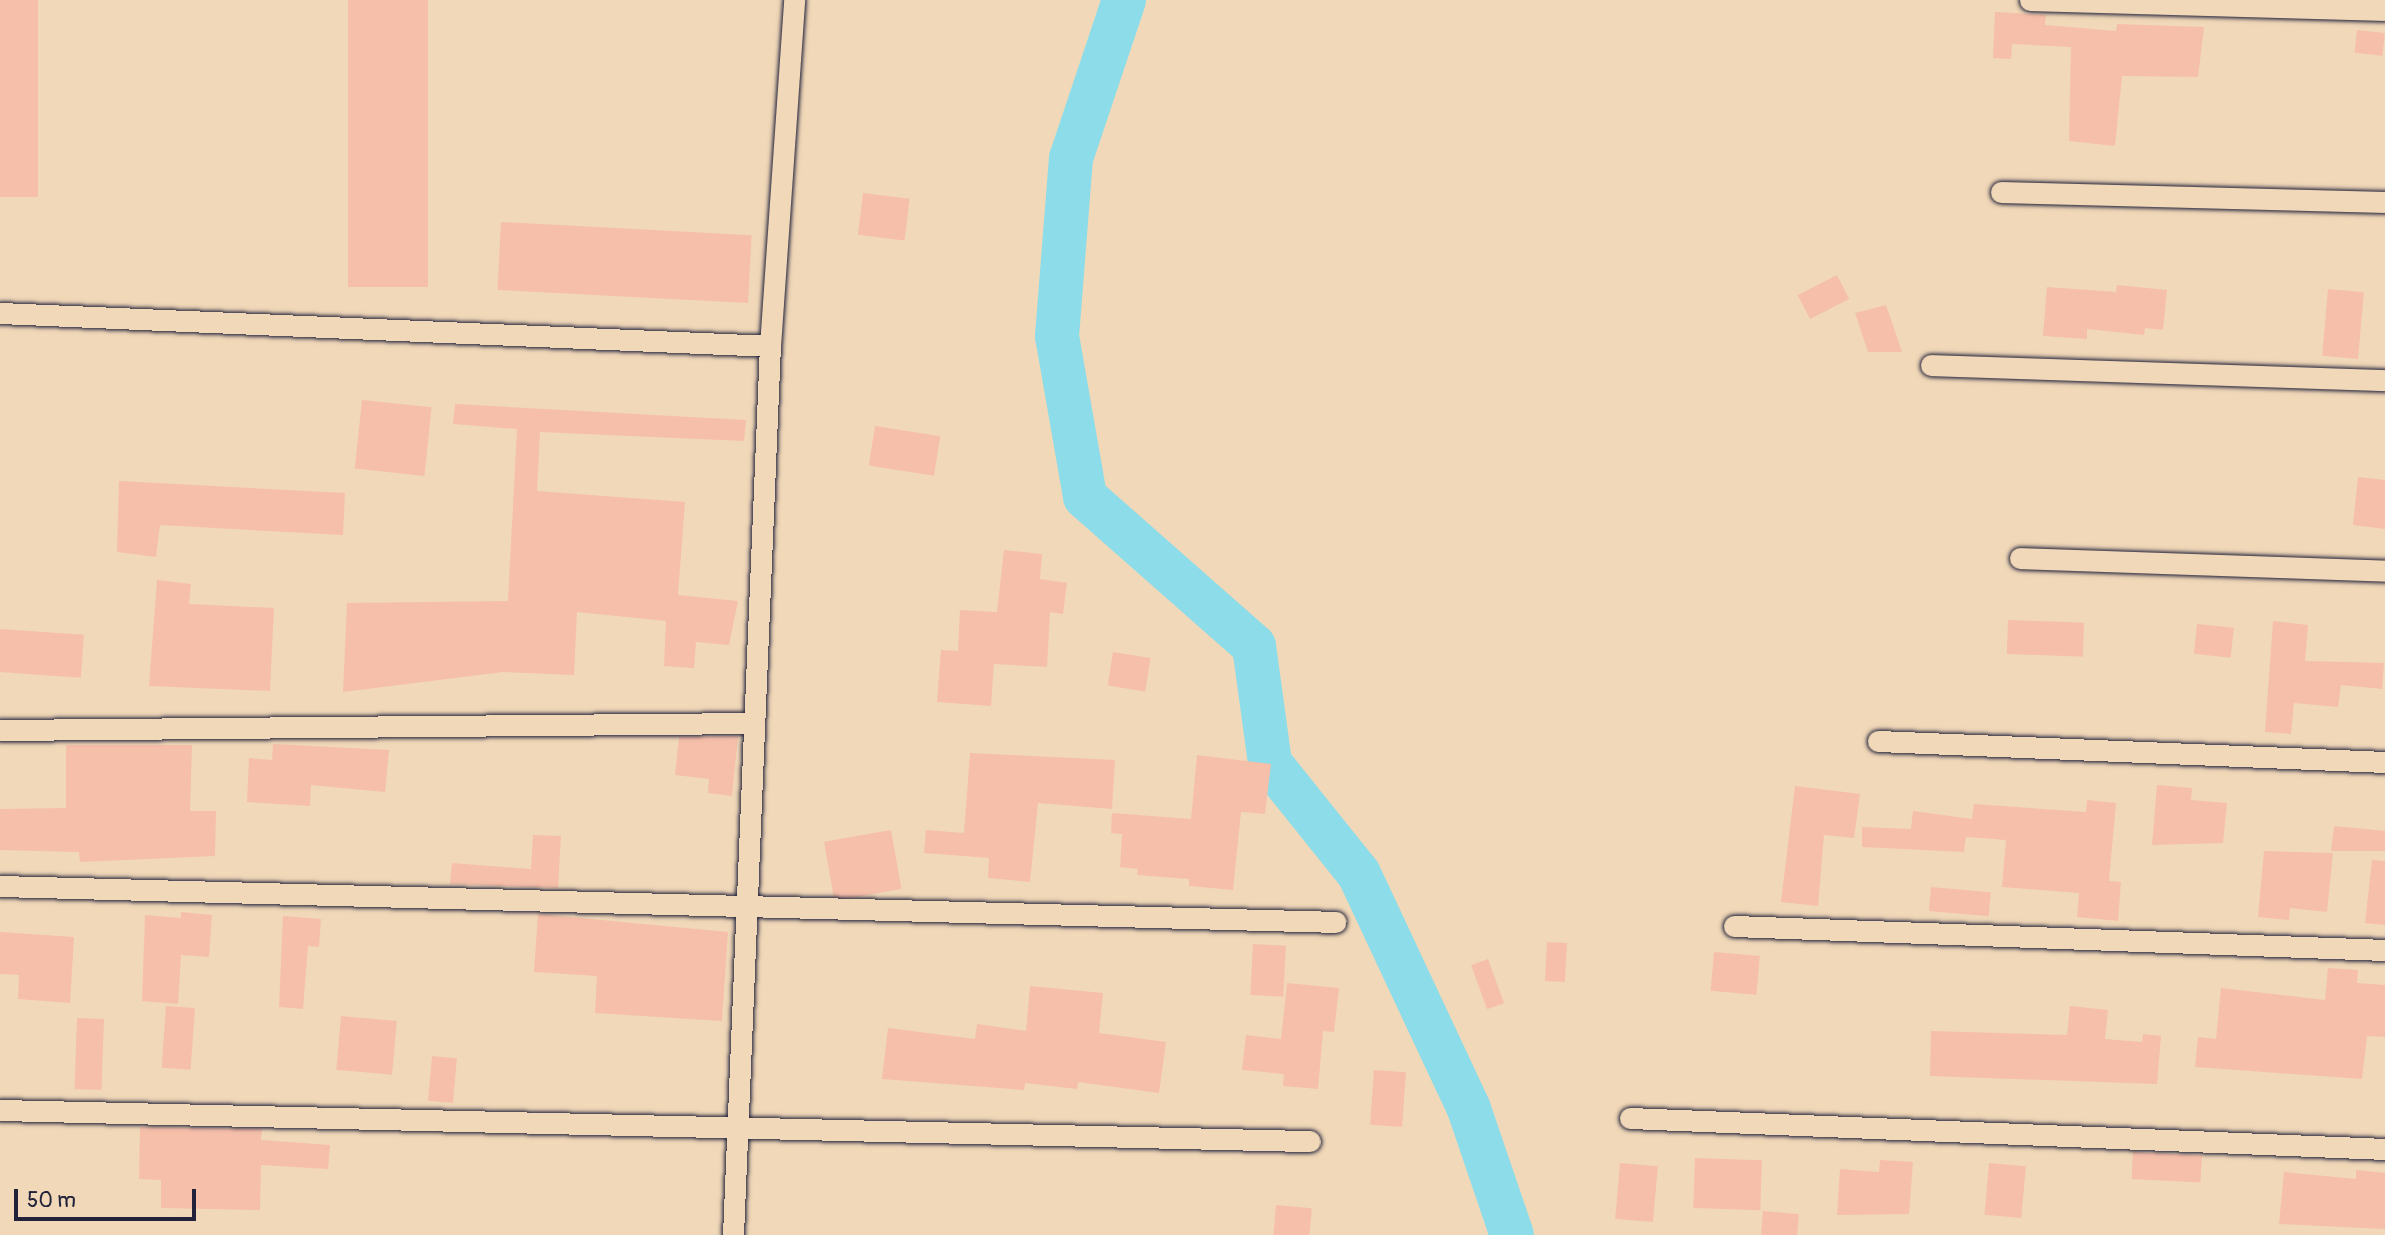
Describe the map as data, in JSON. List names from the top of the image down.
{
  "scale_bar": "50 m"
}
